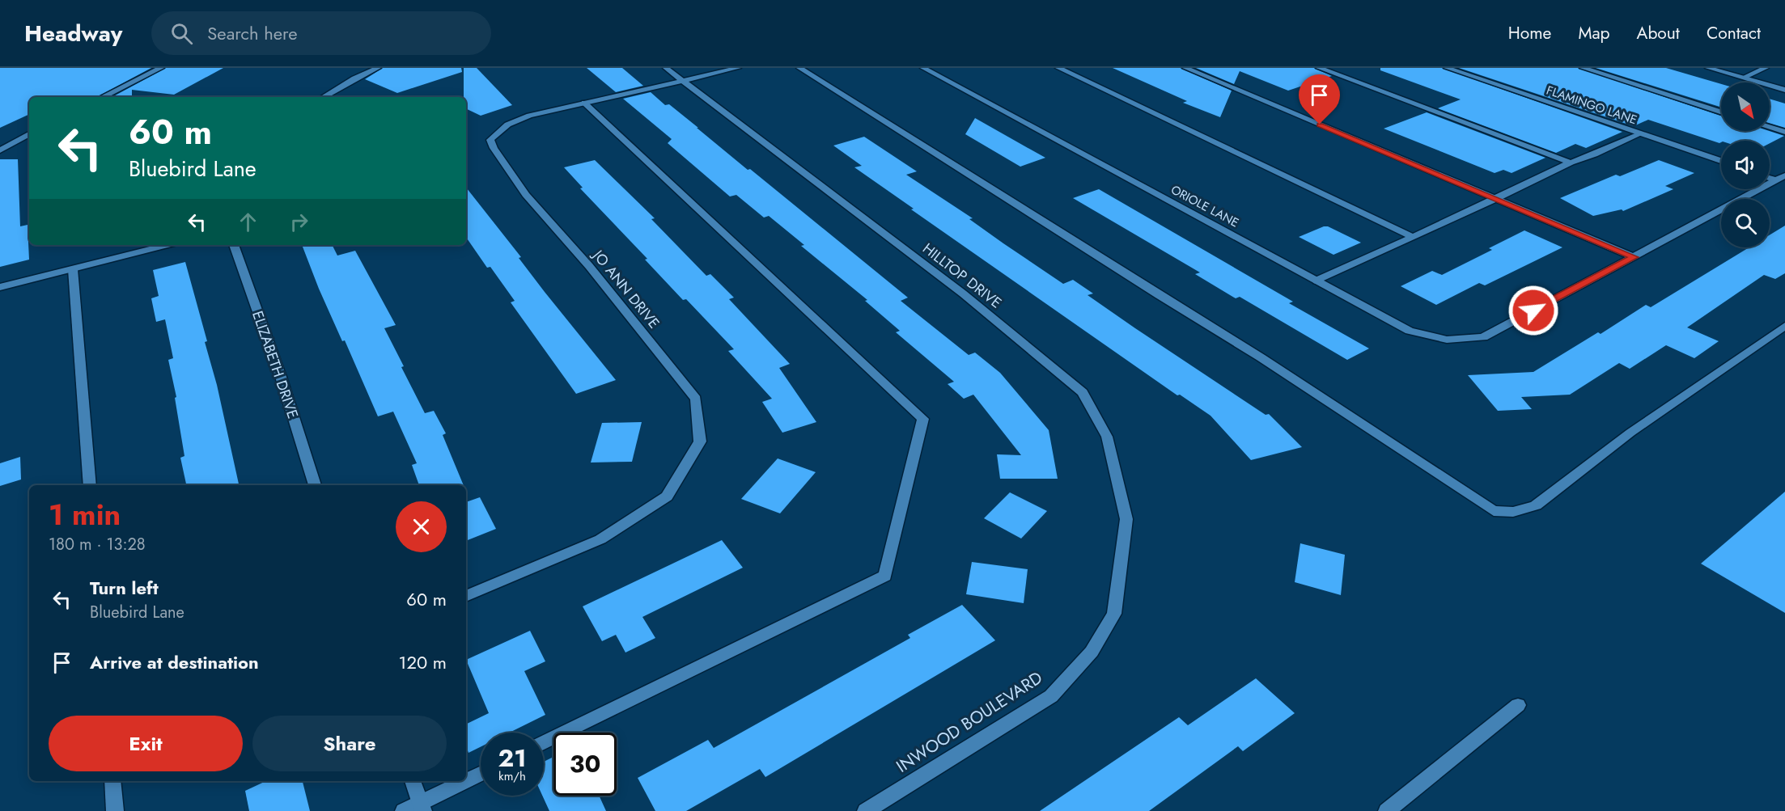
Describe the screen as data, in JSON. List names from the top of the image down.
{
  "streets": {
    "street": [
      "FLAMINGO LANE",
      "ORIOLE LANE",
      "HILLTOP DRIVE",
      "JO ANN DRIVE",
      "ELIZABETH DRIVE",
      "INWOOD BOULEVARD"
    ]
  },
  "crossings": [
    ["HILLTOP DRIVE", "JO ANN DRIVE"],
    ["HILLTOP DRIVE", "INWOOD BOULEVARD"]
  ],
  "north": "bottom right",
  "page": {
    "header": "Headway",
    "search": "Search here",
    "nav": [
      "Home",
      "Map",
      "About",
      "Contact"
    ],
    "turn": ["60 m", "Bluebird Lane"],
    "heading": ["1 min", "180 m · 13:28"],
    "list": [
      {
        "name": "Turn left",
        "note": "Bluebird Lane",
        "value": "60 m"
      },
      {
        "name": "Arrive at destination",
        "value": "120 m"
      }
    ],
    "buttons": ["Exit", "Share"],
    "speed": "21 km/h",
    "limit": "30"
  }
}
